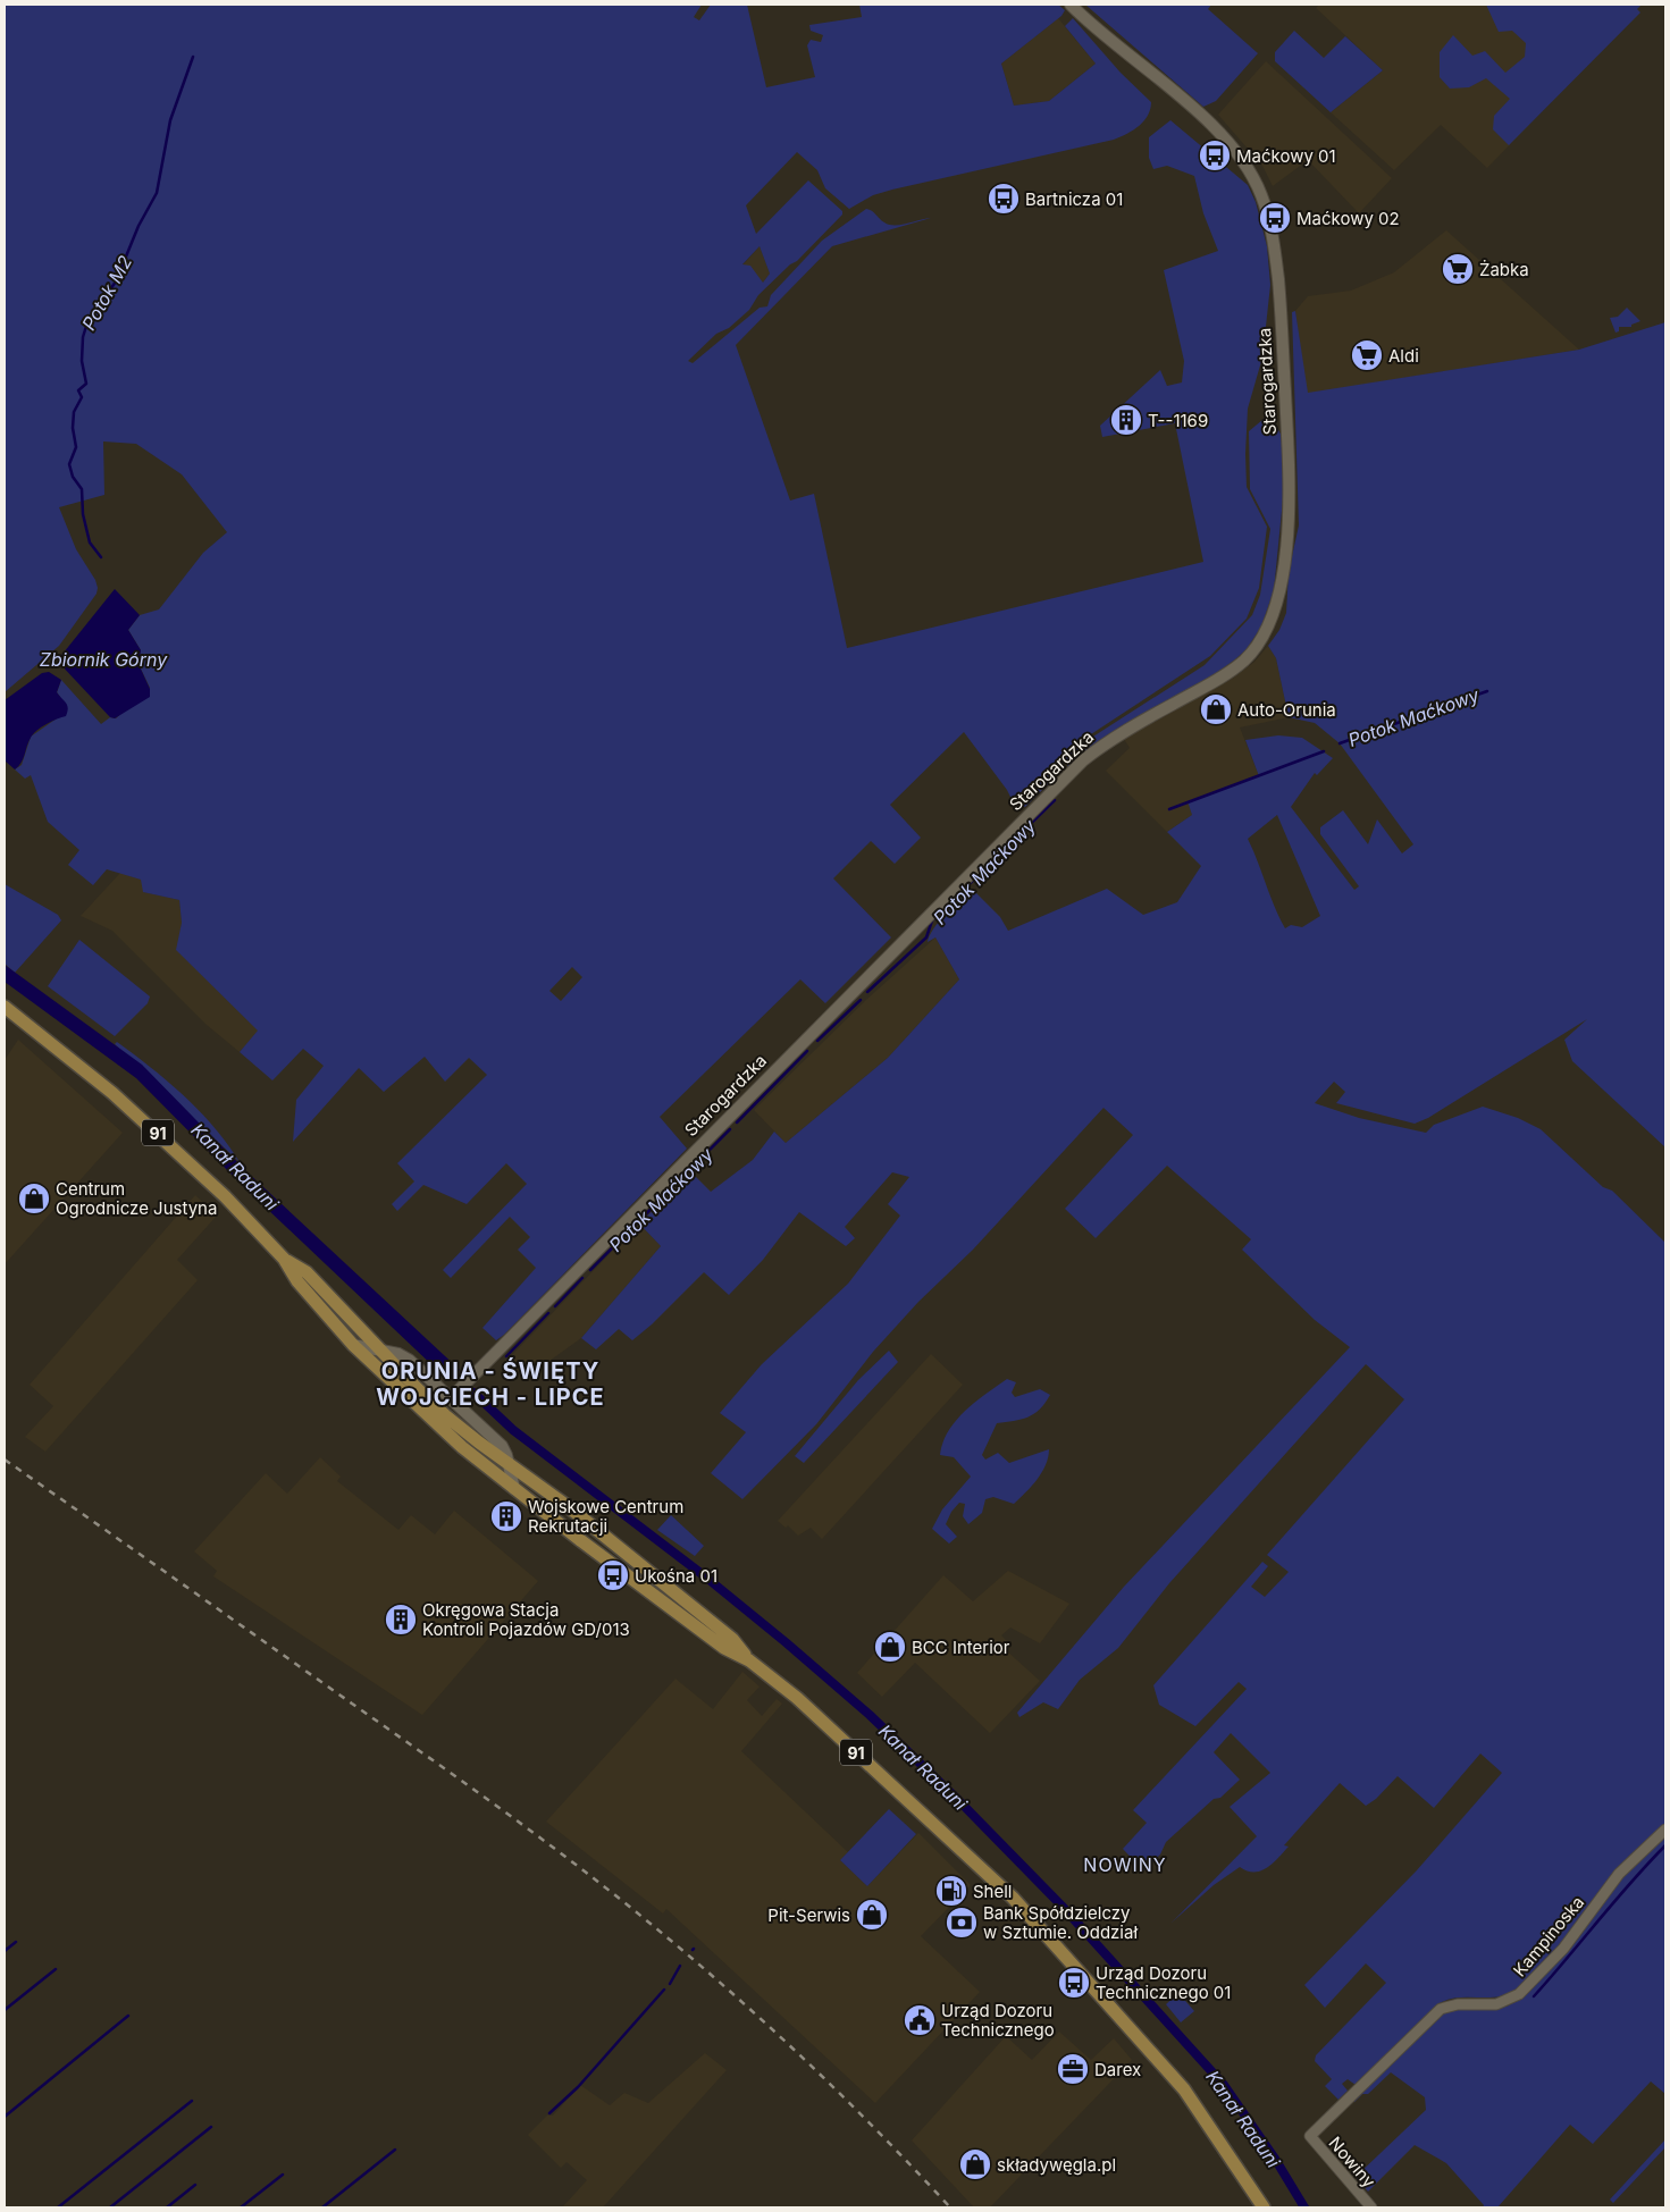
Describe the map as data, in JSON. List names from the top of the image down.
{
  "streets": {
    "main road": ["Starogardzka", "91"],
    "street": ["Kampinoska", "Nowiny"]
  },
  "crossings": [
    ["Kampinoska", "Nowiny"]
  ],
  "districts": ["ORUNIA - ŚWIĘTY WOJCIECH - LIPCE", "NOWINY"],
  "water": [
    "Potok M2",
    "Zbiornik Górny",
    "Potok Maćkowy",
    "Kanał Raduni"
  ],
  "places": {
    "bus stop": [
      "Maćkowy 01",
      "Bartnicza 01",
      "Maćkowy 02",
      "Ukośna 01",
      "Urząd Dozoru Technicznego 01"
    ],
    "supermarket": ["Żabka", "Aldi"],
    "building": ["T--1169", "Wojskowe Centrum Rekrutacji", "Okręgowa Stacja Kontroli Pojazdów GD/013"],
    "shop": [
      "Auto-Orunia",
      "Centrum Ogrodnicze Justyna",
      "BCC Interior",
      "Pit-Serwis",
      "składywęgla.pl"
    ],
    "fuel station": ["Shell"],
    "bank": ["Bank Spółdzielczy w Sztumie. Oddział"],
    "public building": ["Urząd Dozoru Technicznego"],
    "office": ["Darex"]
  }
}
